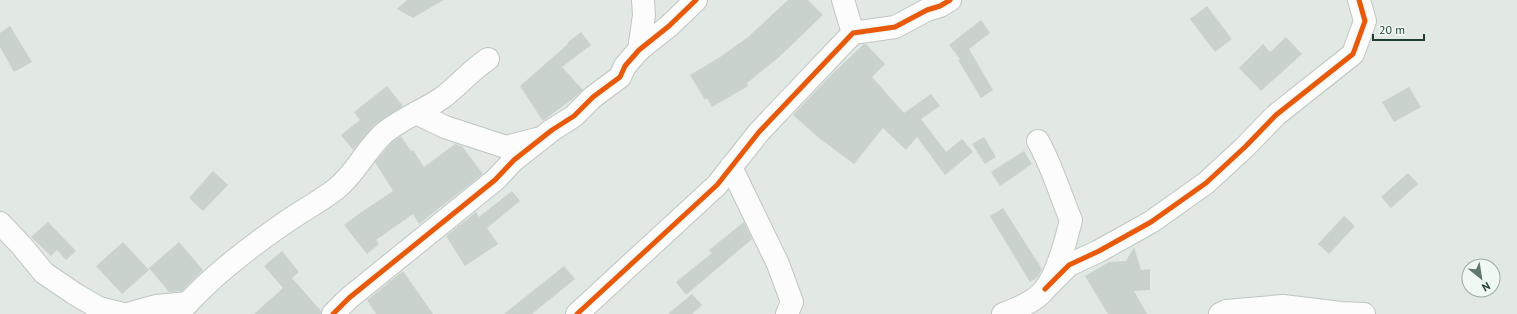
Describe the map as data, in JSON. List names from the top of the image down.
{
  "scale_bar": "20 m",
  "north": "bottom right"
}
